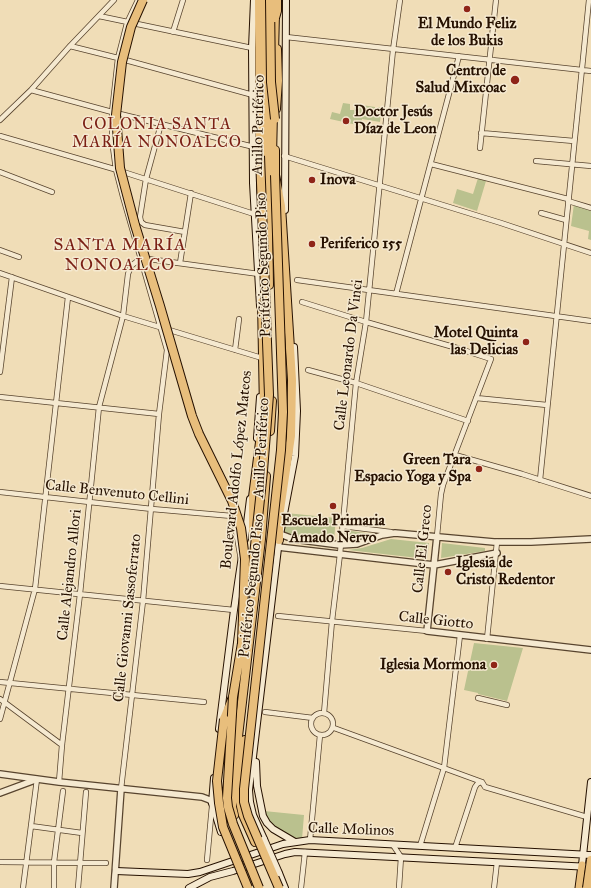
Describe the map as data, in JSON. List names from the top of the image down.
{
  "streets": {
    "highway": ["Anillo Periférico", "Periférico Segundo Piso"],
    "main road": ["Boulevard Adolfo López Mateos", "Calle Molinos"],
    "street": [
      "Calle Leonardo Da Vinci",
      "Calle Benvenuto Cellini",
      "Calle El Greco",
      "Calle Alejandro Allori",
      "Calle Giovanni Sassoferrato",
      "Calle Giotto"
    ]
  },
  "crossings": [
    ["Anillo Periférico", "Periférico Segundo Piso"],
    ["Calle Leonardo Da Vinci", "Calle El Greco"],
    ["Calle Leonardo Da Vinci", "Calle Giotto"],
    ["Boulevard Adolfo López Mateos", "Calle Benvenuto Cellini"],
    ["Calle Benvenuto Cellini", "Calle Alejandro Allori"],
    ["Calle Benvenuto Cellini", "Calle Giovanni Sassoferrato"],
    ["Calle El Greco", "Calle Giotto"],
    ["Calle Giovanni Sassoferrato", "Calle Molinos"]
  ],
  "districts": ["COLONIA SANTA MARÍA NONOALCO", "SANTA MARÍA NONOALCO"],
  "places": [
    "El Mundo Feliz de los Bukis",
    "Centro de Salud Mixcoac",
    "Doctor Jesús Díaz de Leon",
    "Inova",
    "Periferico 155",
    "Motel Quinta las Delicias",
    "Green Tara Espacio Yoga y Spa",
    "Escuela Primaria Amado Nervo",
    "Iglesia de Cristo Redentor",
    "Iglesia Mormona"
  ]
}
